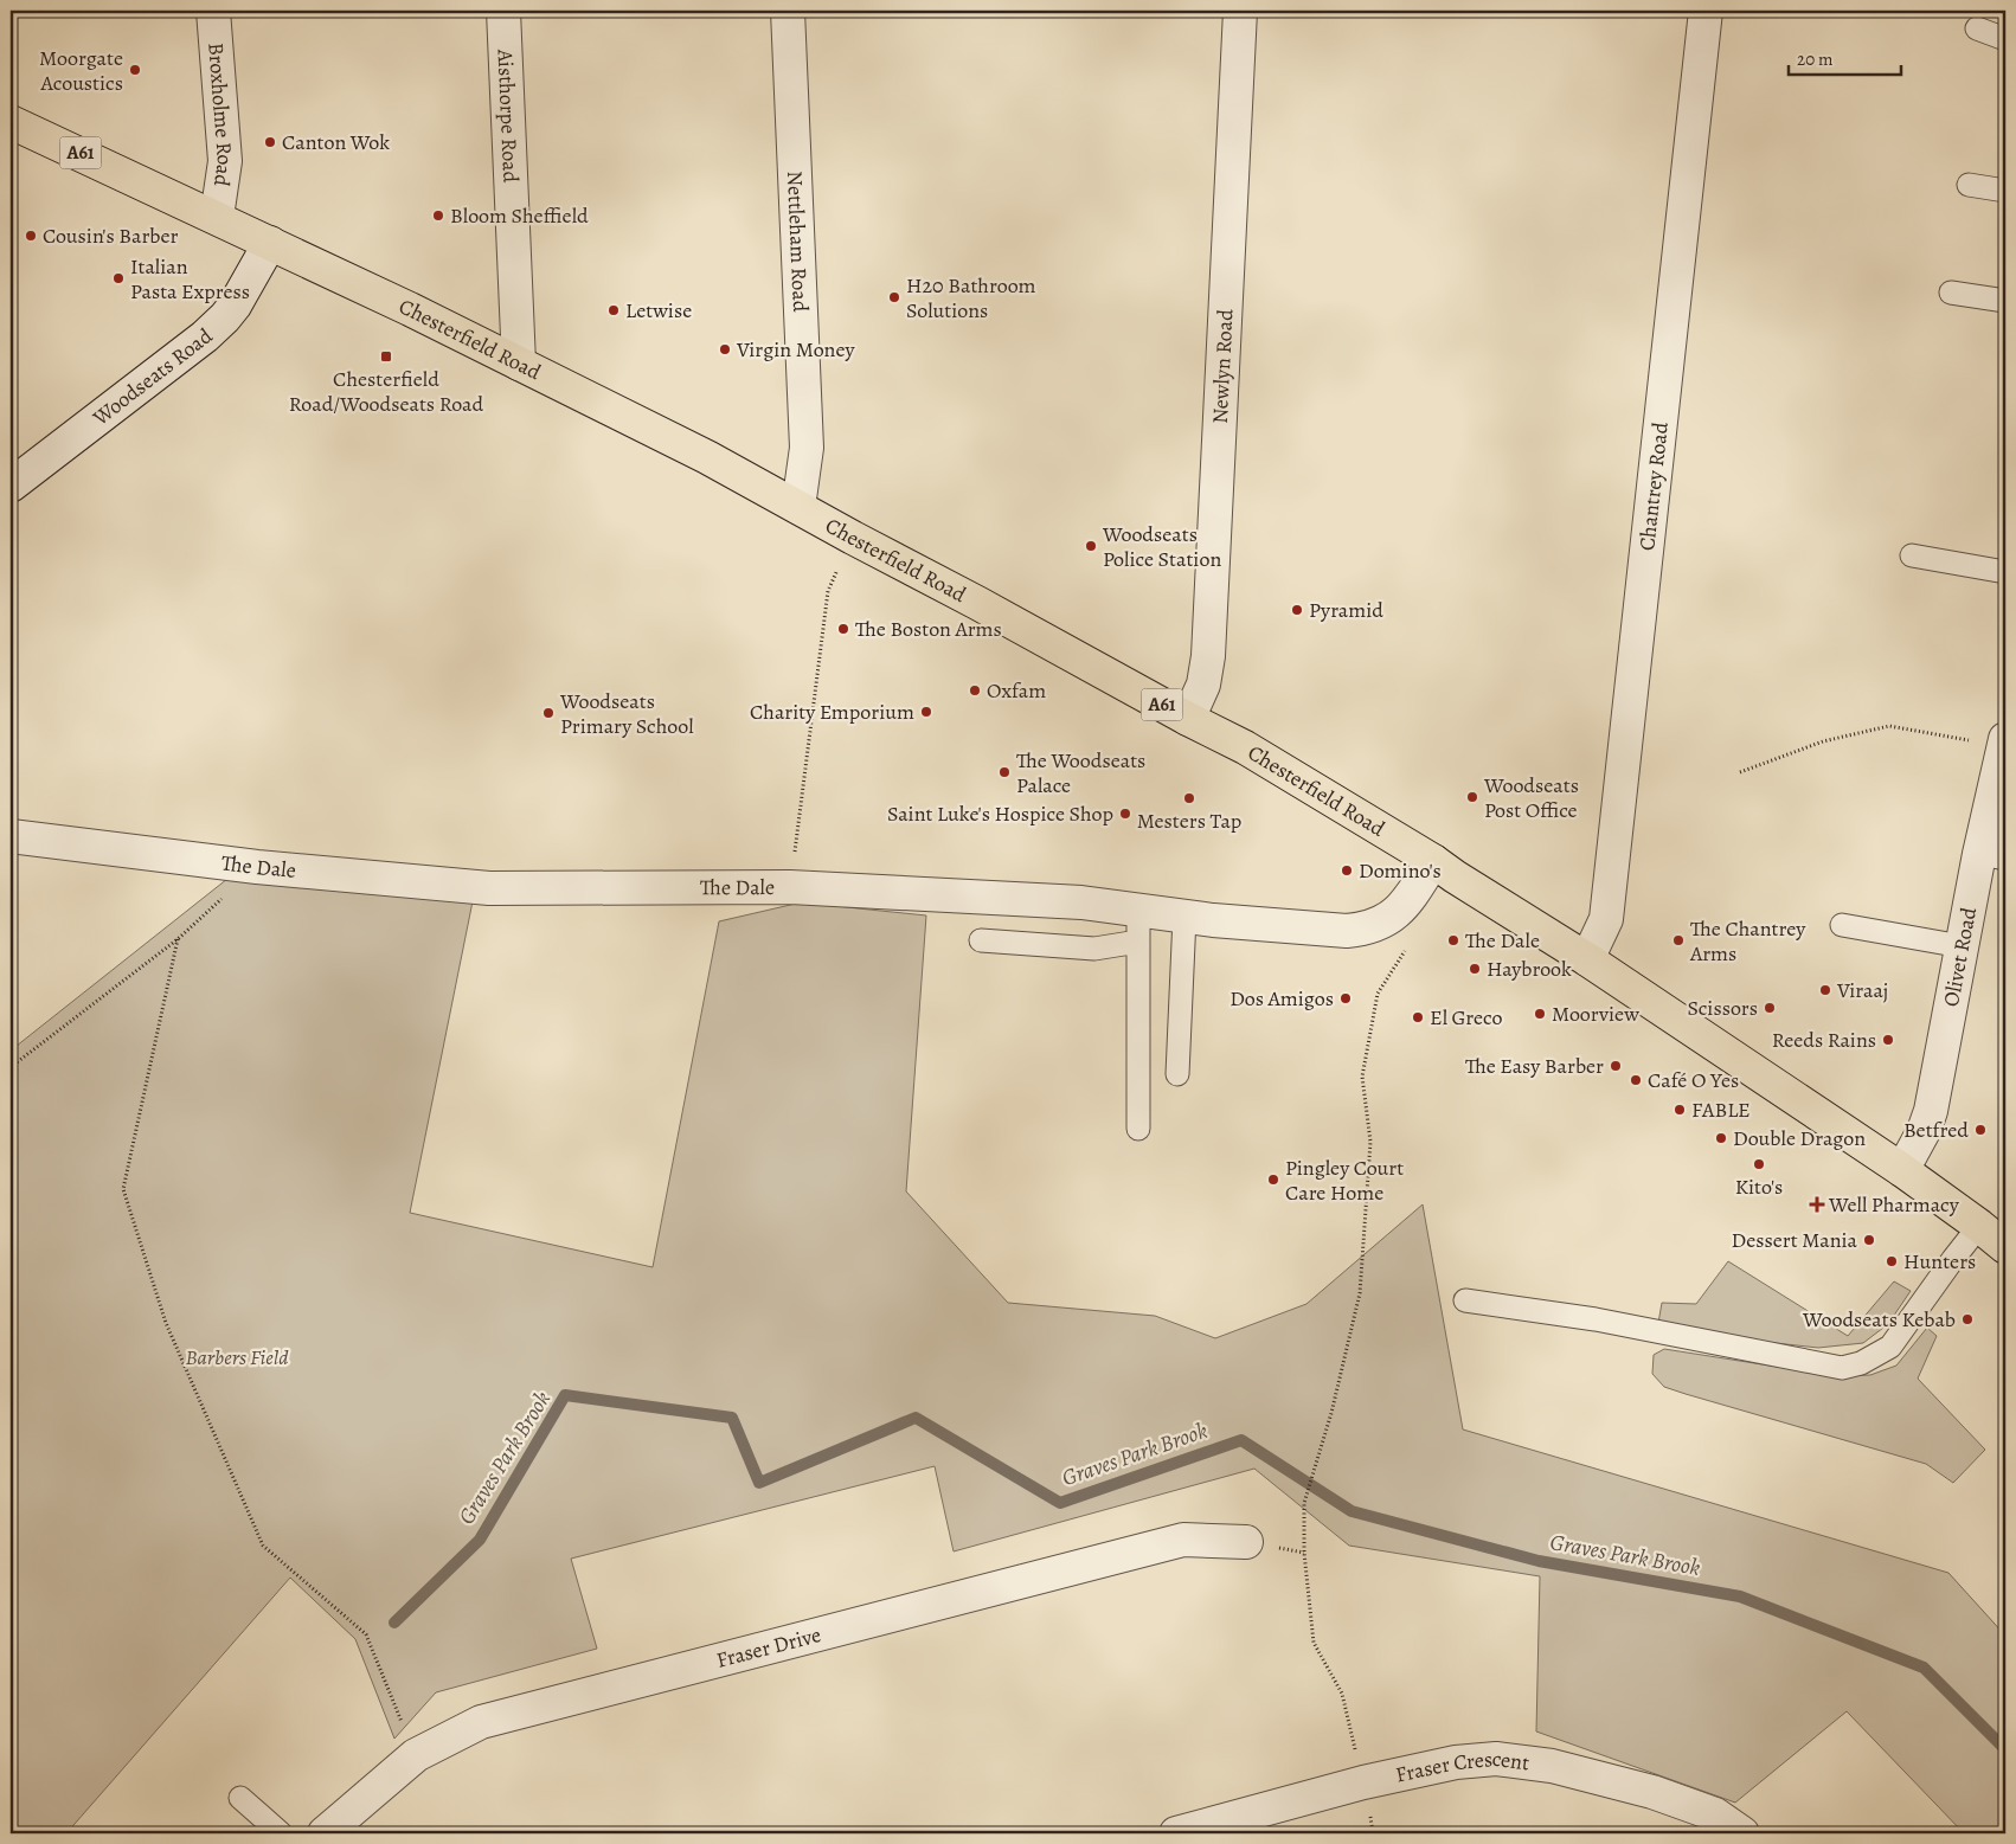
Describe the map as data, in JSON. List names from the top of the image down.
{
  "streets": {
    "highway": ["A61", "Chesterfield Road"],
    "street": [
      "Broxholme Road",
      "Aisthorpe Road",
      "Nettleham Road",
      "Newlyn Road",
      "Woodseats Road",
      "Chantrey Road",
      "The Dale",
      "Olivet Road",
      "Fraser Drive",
      "Fraser Crescent"
    ]
  },
  "crossings": [
    ["Broxholme Road", "Chesterfield Road"],
    ["Aisthorpe Road", "Chesterfield Road"],
    ["Nettleham Road", "Chesterfield Road"],
    ["Chesterfield Road", "Newlyn Road"],
    ["Chesterfield Road", "Woodseats Road"],
    ["Chesterfield Road", "Chantrey Road"],
    ["Chesterfield Road", "The Dale"],
    ["Chesterfield Road", "Olivet Road"]
  ],
  "water": ["Graves Park Brook"],
  "parks": ["Barbers Field"],
  "places": {
    "other": [
      "Moorgate Acoustics",
      "Canton Wok",
      "Bloom Sheffield",
      "Cousin's Barber",
      "Italian Pasta Express",
      "H20 Bathroom Solutions",
      "Letwise",
      "Virgin Money",
      "Woodseats Police Station",
      "Pyramid",
      "The Boston Arms",
      "Oxfam",
      "Charity Emporium",
      "Woodseats Primary School",
      "The Woodseats Palace",
      "Woodseats Post Office",
      "Mesters Tap",
      "Saint Luke's Hospice Shop",
      "Domino's",
      "The Dale",
      "The Chantrey Arms",
      "Haybrook",
      "Viraaj",
      "Dos Amigos",
      "Scissors",
      "Moorview",
      "El Greco",
      "Reeds Rains",
      "The Easy Barber",
      "Café O Yes",
      "FABLE",
      "Betfred",
      "Double Dragon",
      "Kito's",
      "Pingley Court Care Home",
      "Dessert Mania",
      "Hunters",
      "Woodseats Kebab"
    ],
    "transit": ["Chesterfield Road/Woodseats Road"],
    "health": ["Well Pharmacy"]
  },
  "scale_bar": "20 m"
}
